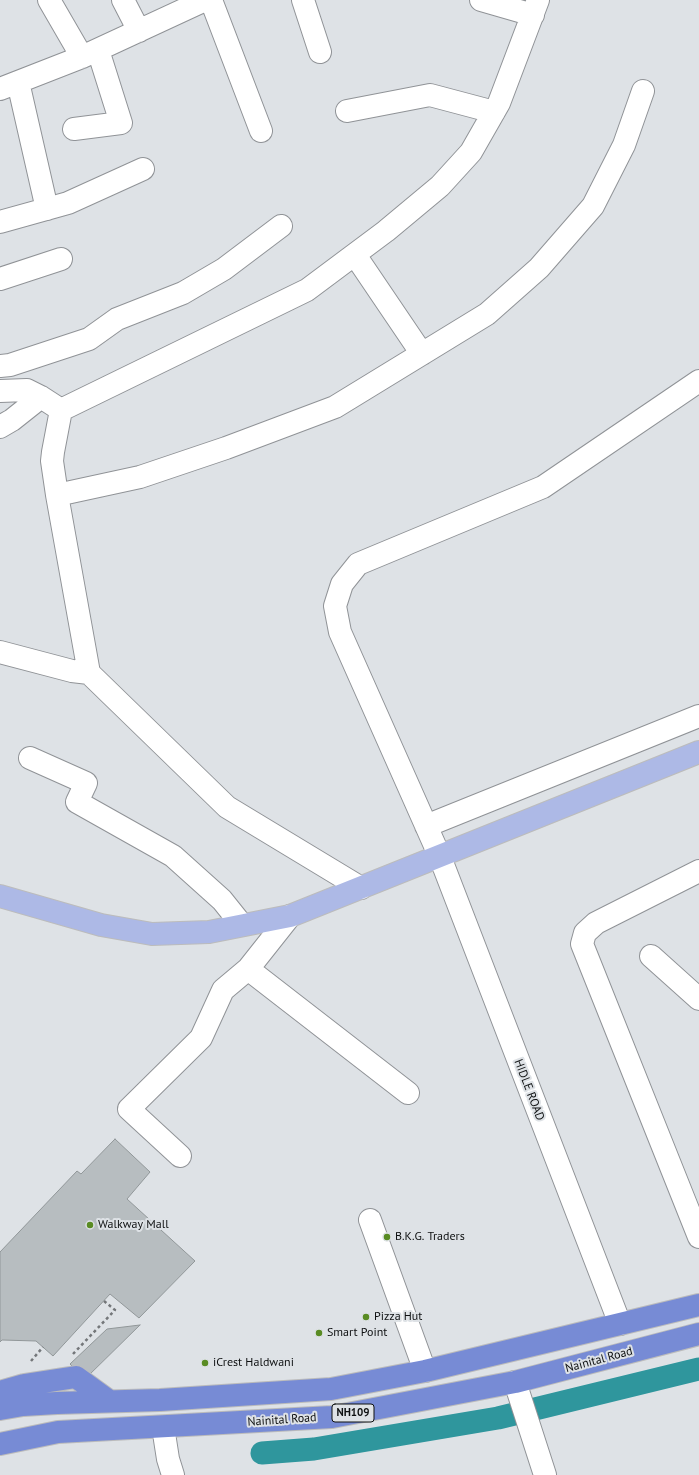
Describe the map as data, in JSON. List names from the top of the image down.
{
  "streets": {
    "highway": ["Nainital Road", "NH109"],
    "street": ["HIDLE ROAD"]
  },
  "crossings": [
    ["HIDLE ROAD", "NH109"]
  ],
  "places": [
    "Walkway Mall",
    "B.K.G. Traders",
    "Pizza Hut",
    "Smart Point",
    "iCrest Haldwani"
  ]
}
